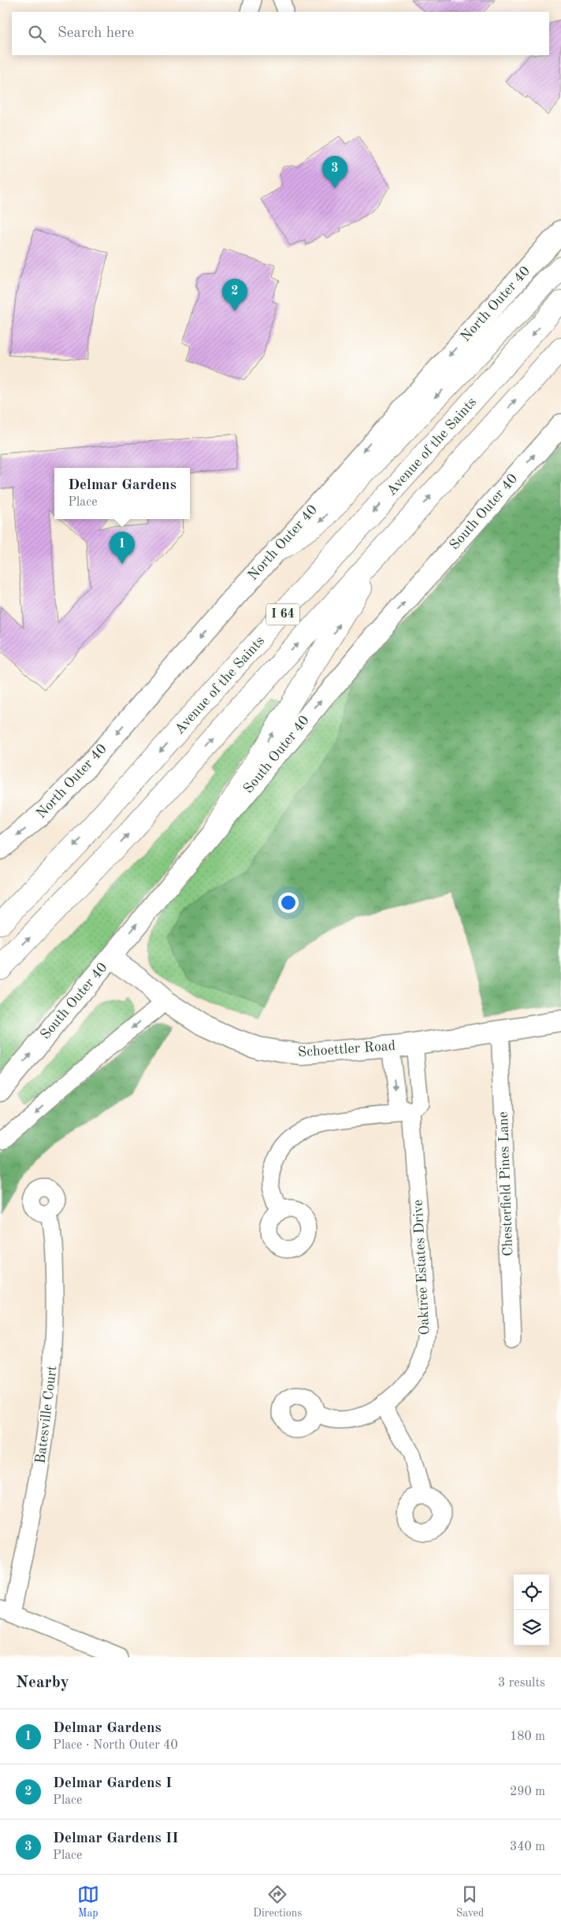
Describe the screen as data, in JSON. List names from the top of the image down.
{
  "streets": {
    "highway": ["Avenue of the Saints", "I 64"],
    "street": [
      "North Outer 40",
      "South Outer 40",
      "Schoettler Road",
      "Chesterfield Pines Lane",
      "Oaktree Estates Drive",
      "Batesville Court"
    ]
  },
  "crossings": [
    ["South Outer 40", "Schoettler Road"],
    ["Schoettler Road", "Chesterfield Pines Lane"]
  ],
  "one_way": ["North Outer 40", "South Outer 40"],
  "page": {
    "search": "Search here",
    "pins": ["3", "2", "1"],
    "popup": ["Delmar Gardens", "Place"],
    "heading": ["Nearby", "3 results"],
    "list": [
      {
        "mark": "1",
        "name": "Delmar Gardens",
        "note": "Place · North Outer 40",
        "value": "180 m"
      },
      {
        "mark": "2",
        "name": "Delmar Gardens I",
        "note": "Place",
        "value": "290 m"
      },
      {
        "mark": "3",
        "name": "Delmar Gardens II",
        "note": "Place",
        "value": "340 m"
      }
    ],
    "nav": ["Map", "Directions", "Saved"]
  }
}
